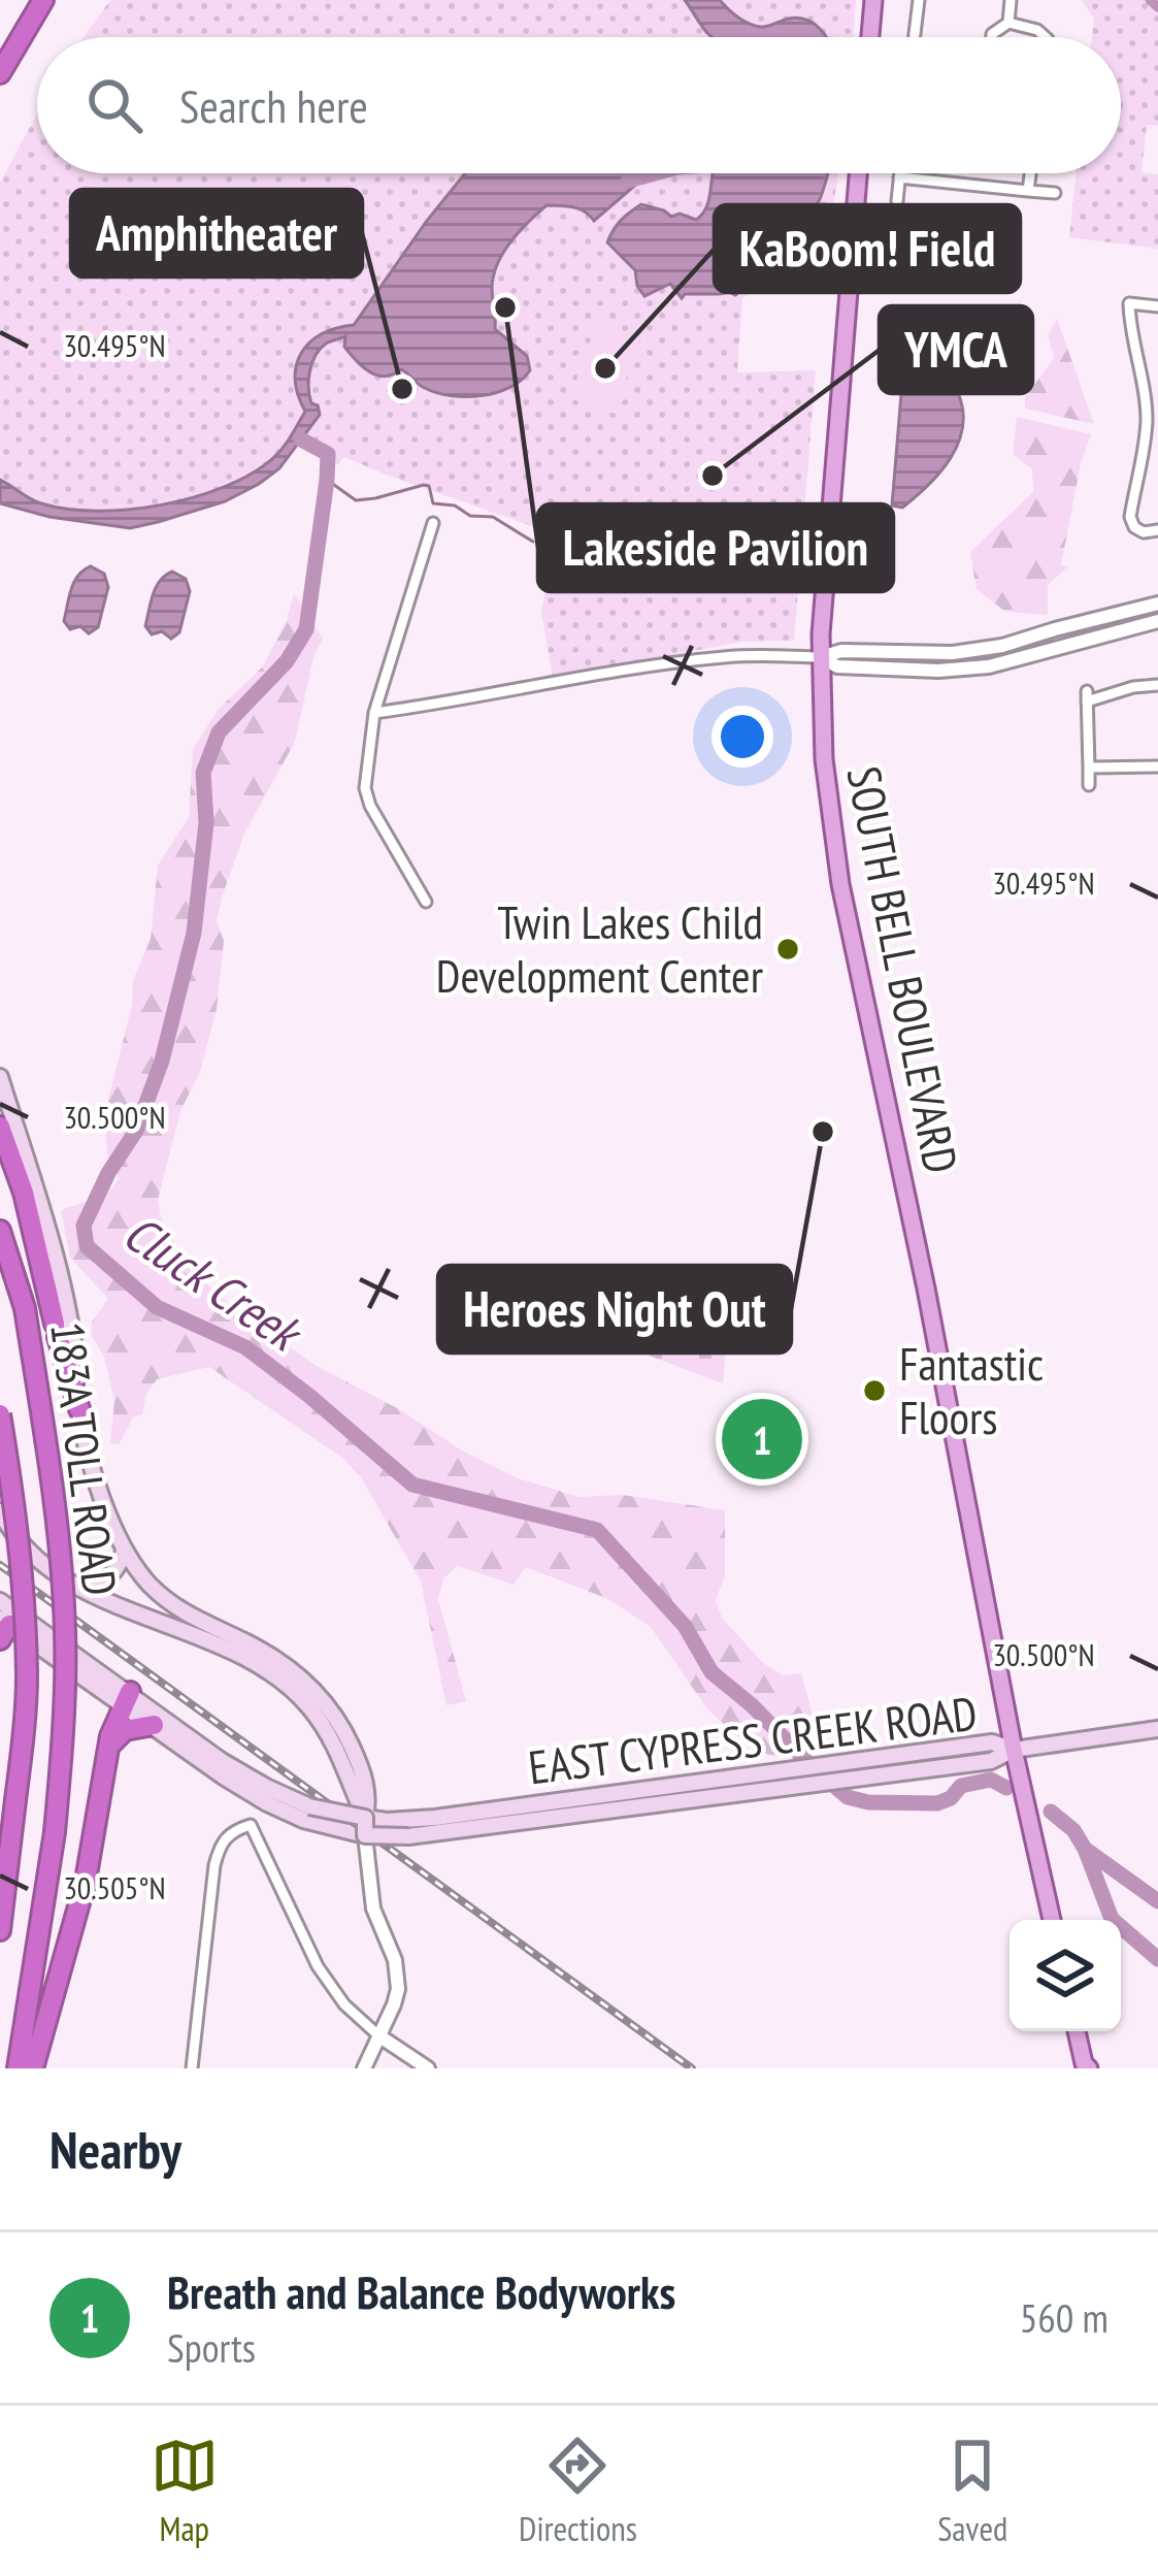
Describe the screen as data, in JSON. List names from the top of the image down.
{
  "streets": {
    "highway": ["183A TOLL ROAD"],
    "main road": ["SOUTH BELL BOULEVARD", "EAST CYPRESS CREEK ROAD"]
  },
  "crossings": [
    ["SOUTH BELL BOULEVARD", "EAST CYPRESS CREEK ROAD"]
  ],
  "water": ["Cluck Creek"],
  "places": [
    "Lakeside Pavilion",
    "KaBoom! Field",
    "Amphitheater",
    "YMCA",
    "Twin Lakes Child Development Center",
    "Heroes Night Out",
    "Fantastic Floors"
  ],
  "page": {
    "search": "Search here",
    "pins": "1",
    "heading": "Nearby",
    "list": [
      {
        "mark": "1",
        "name": "Breath and Balance Bodyworks",
        "note": "Sports",
        "value": "560 m"
      }
    ],
    "nav": ["Map", "Directions", "Saved"]
  },
  "coordinates": ["30.495°N", "30.500°N", "30.505°N"]
}
